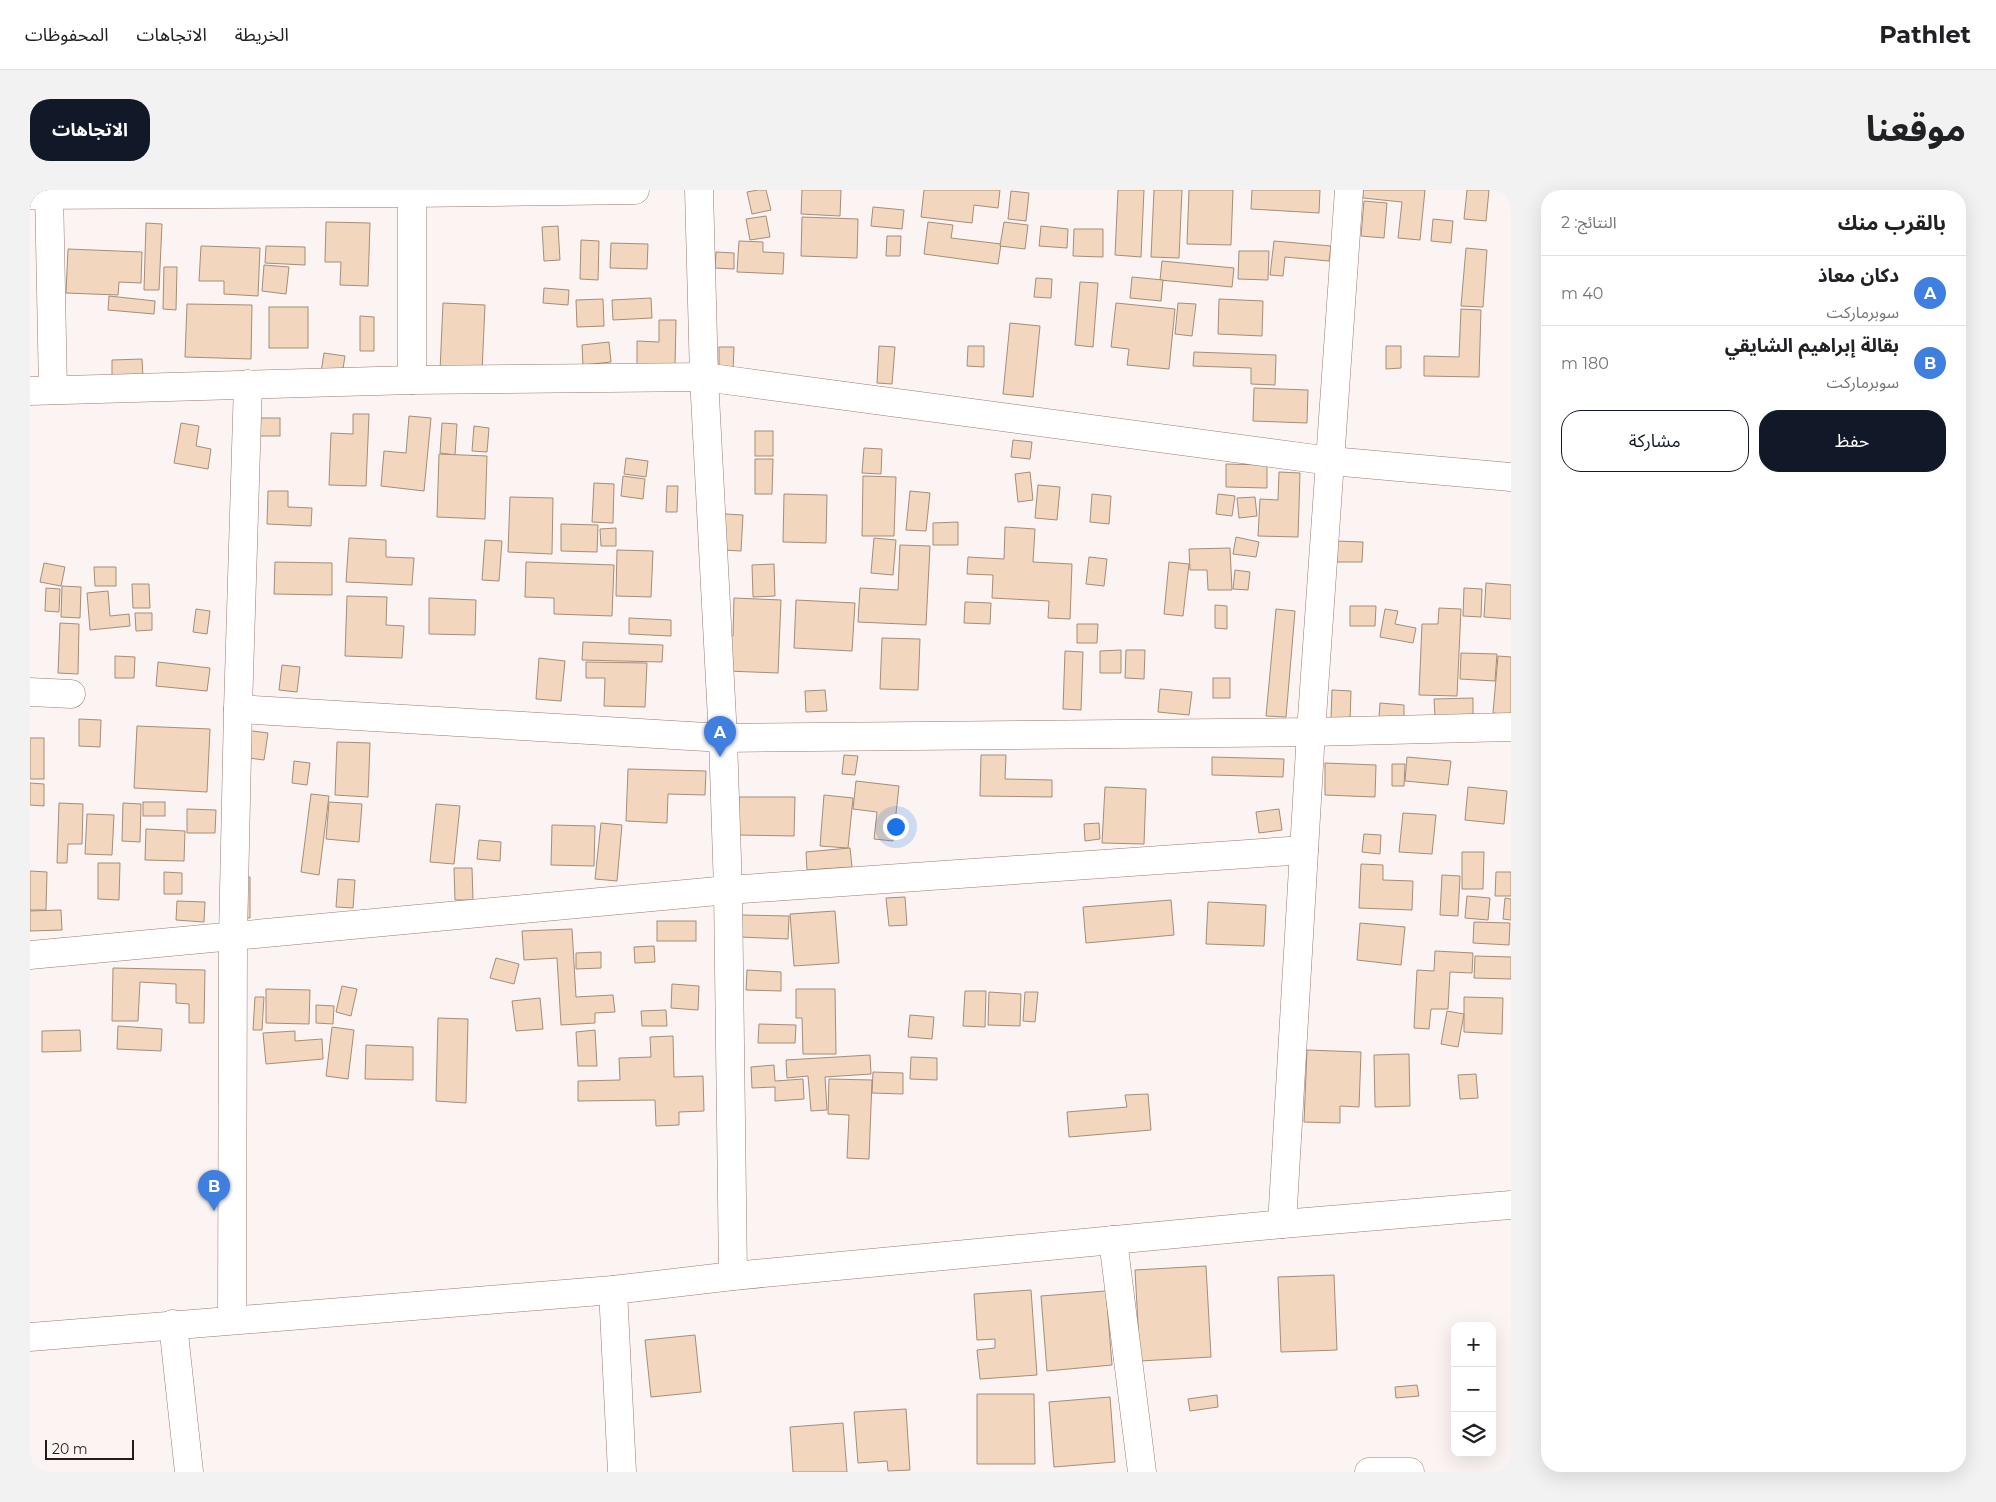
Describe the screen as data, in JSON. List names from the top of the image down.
{
  "scale_bar": "20 m",
  "page": {
    "header": "Pathlet",
    "nav": ["الخريطة", "الاتجاهات", "المحفوظات"],
    "title": "موقعنا",
    "buttons": [
      "الاتجاهات",
      ["حفظ", "مشاركة"]
    ],
    "heading": ["بالقرب منك", "النتائج: 2"],
    "list": [
      {
        "mark": "A",
        "name": "دكان معاذ",
        "note": "سوبرماركت",
        "value": "40 m"
      },
      {
        "mark": "B",
        "name": "بقالة إبراهيم الشايقي",
        "note": "سوبرماركت",
        "value": "180 m"
      }
    ],
    "pins": ["A", "B"],
    "map_buttons": ["+", "−"],
    "scale": "20 m"
  }
}
